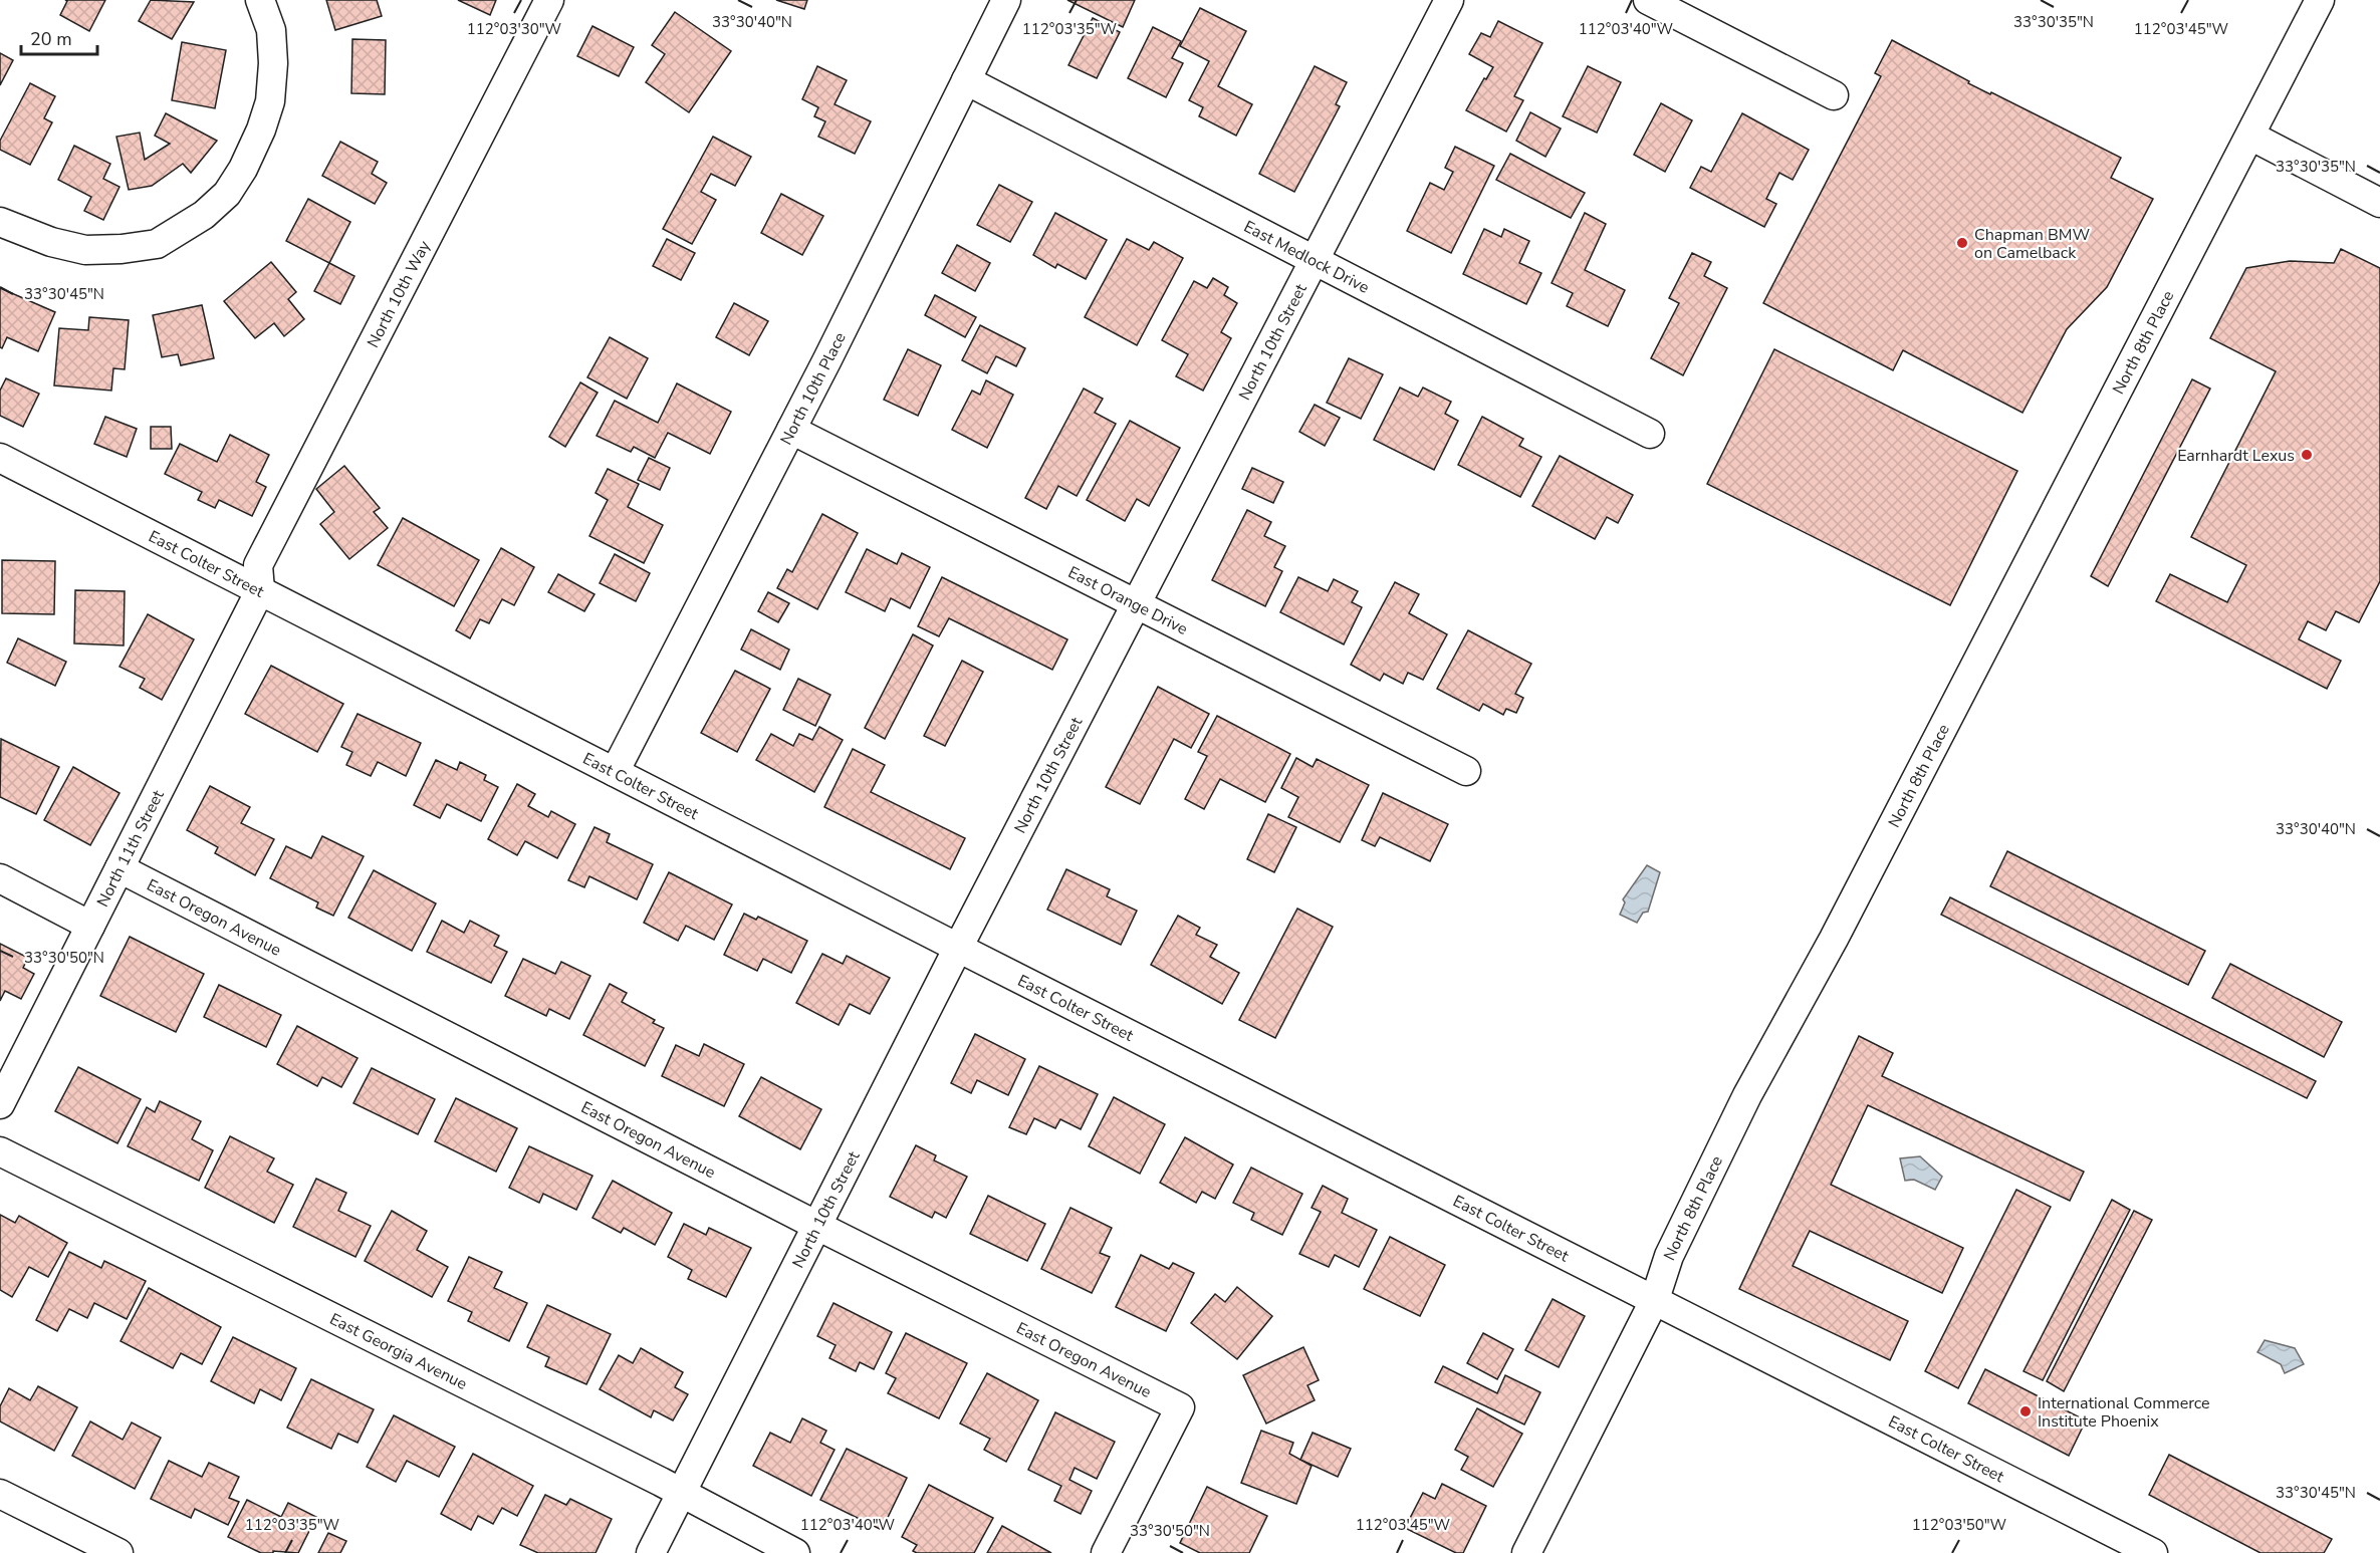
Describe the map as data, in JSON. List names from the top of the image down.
{
  "streets": {
    "street": [
      "East Medlock Drive",
      "North 10th Way",
      "North 8th Place",
      "North 10th Street",
      "North 10th Place",
      "East Colter Street",
      "East Orange Drive",
      "North 11th Street",
      "East Oregon Avenue",
      "East Georgia Avenue"
    ]
  },
  "crossings": [
    ["East Medlock Drive", "North 10th Street"],
    ["East Medlock Drive", "North 10th Place"],
    ["North 10th Way", "East Colter Street"],
    ["North 10th Way", "North 11th Street"],
    ["North 8th Place", "East Colter Street"],
    ["North 10th Street", "East Colter Street"],
    ["North 10th Street", "East Orange Drive"],
    ["North 10th Street", "East Oregon Avenue"],
    ["North 10th Street", "East Georgia Avenue"],
    ["North 10th Place", "East Colter Street"],
    ["North 10th Place", "East Orange Drive"],
    ["East Colter Street", "North 11th Street"],
    ["North 11th Street", "East Oregon Avenue"]
  ],
  "places": ["Chapman BMW on Camelback", "Earnhardt Lexus", "International Commerce Institute Phoenix"],
  "scale_bar": "20 m",
  "coordinates": [
    "33°30'35\"N",
    "33°30'40\"N",
    "112°03'30\"W",
    "112°03'35\"W",
    "112°03'40\"W",
    "112°03'45\"W",
    "33°30'45\"N",
    "33°30'50\"N",
    "112°03'50\"W"
  ]
}
